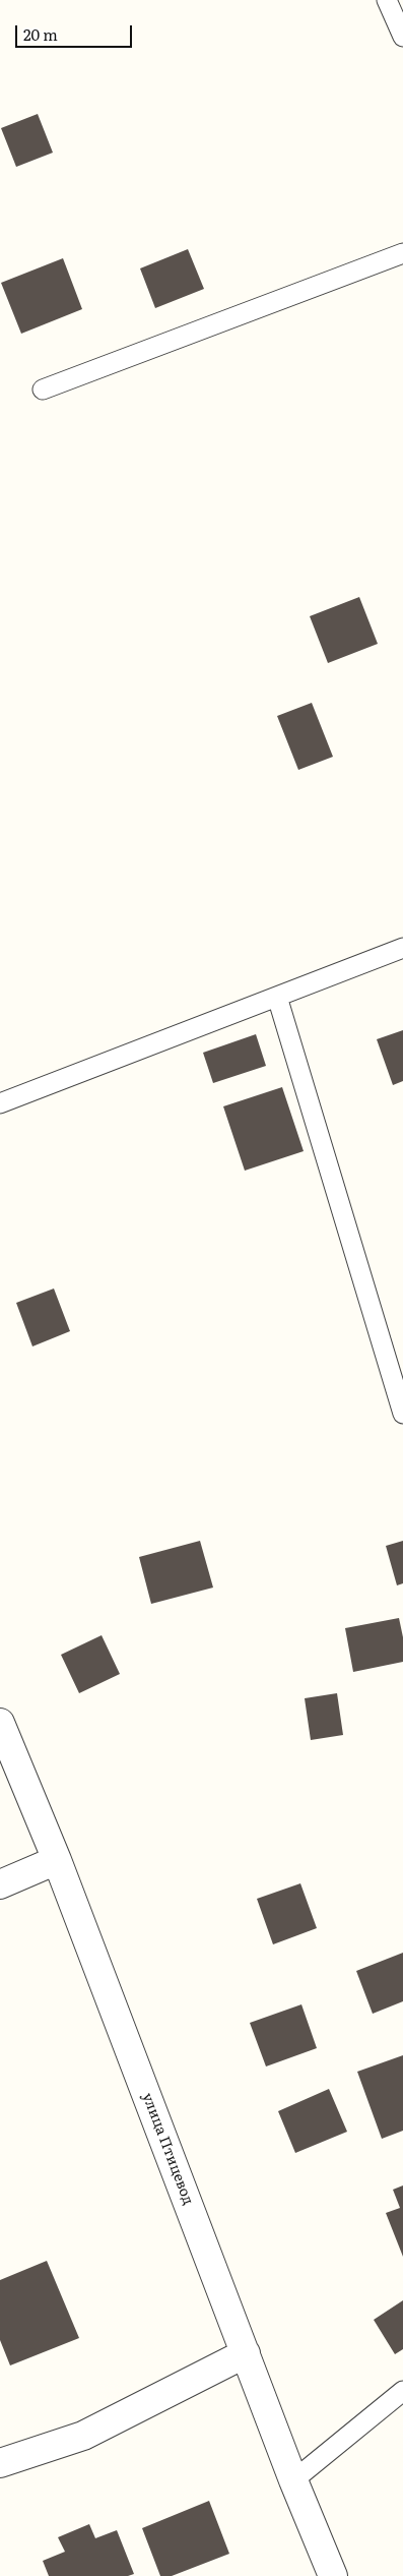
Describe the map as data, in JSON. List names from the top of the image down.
{
  "streets": {
    "street": ["улица Птицевод"]
  },
  "scale_bar": "20 m"
}
